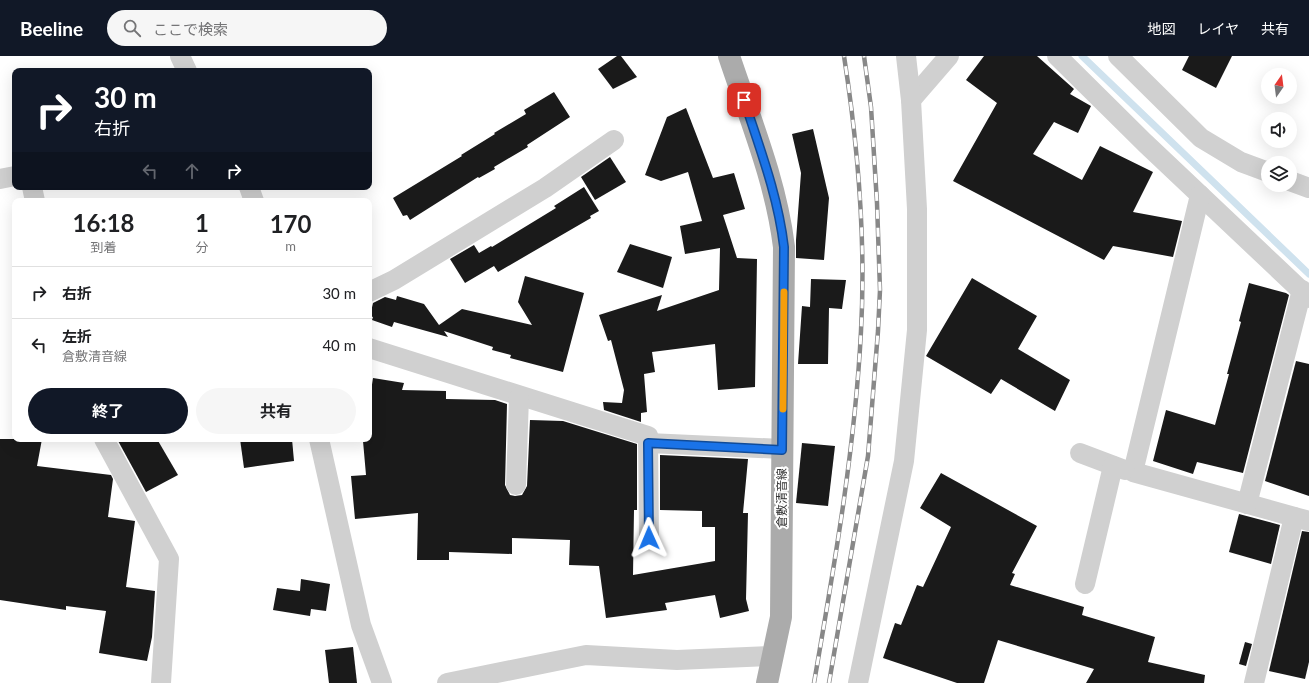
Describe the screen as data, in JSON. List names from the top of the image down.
{
  "streets": {
    "main road": ["倉敷清音線"]
  },
  "north": "top",
  "page": {
    "header": "Beeline",
    "search": "ここで検索",
    "nav": ["地図", "レイヤ", "共有"],
    "turn": ["30 m", "右折"],
    "eta": [
      "16:18",
      "到着",
      "1",
      "分",
      "170",
      "m"
    ],
    "list": [
      {
        "name": "右折",
        "value": "30 m"
      },
      {
        "name": "左折",
        "note": "倉敷清音線",
        "value": "40 m"
      }
    ],
    "buttons": ["終了", "共有"]
  }
}
